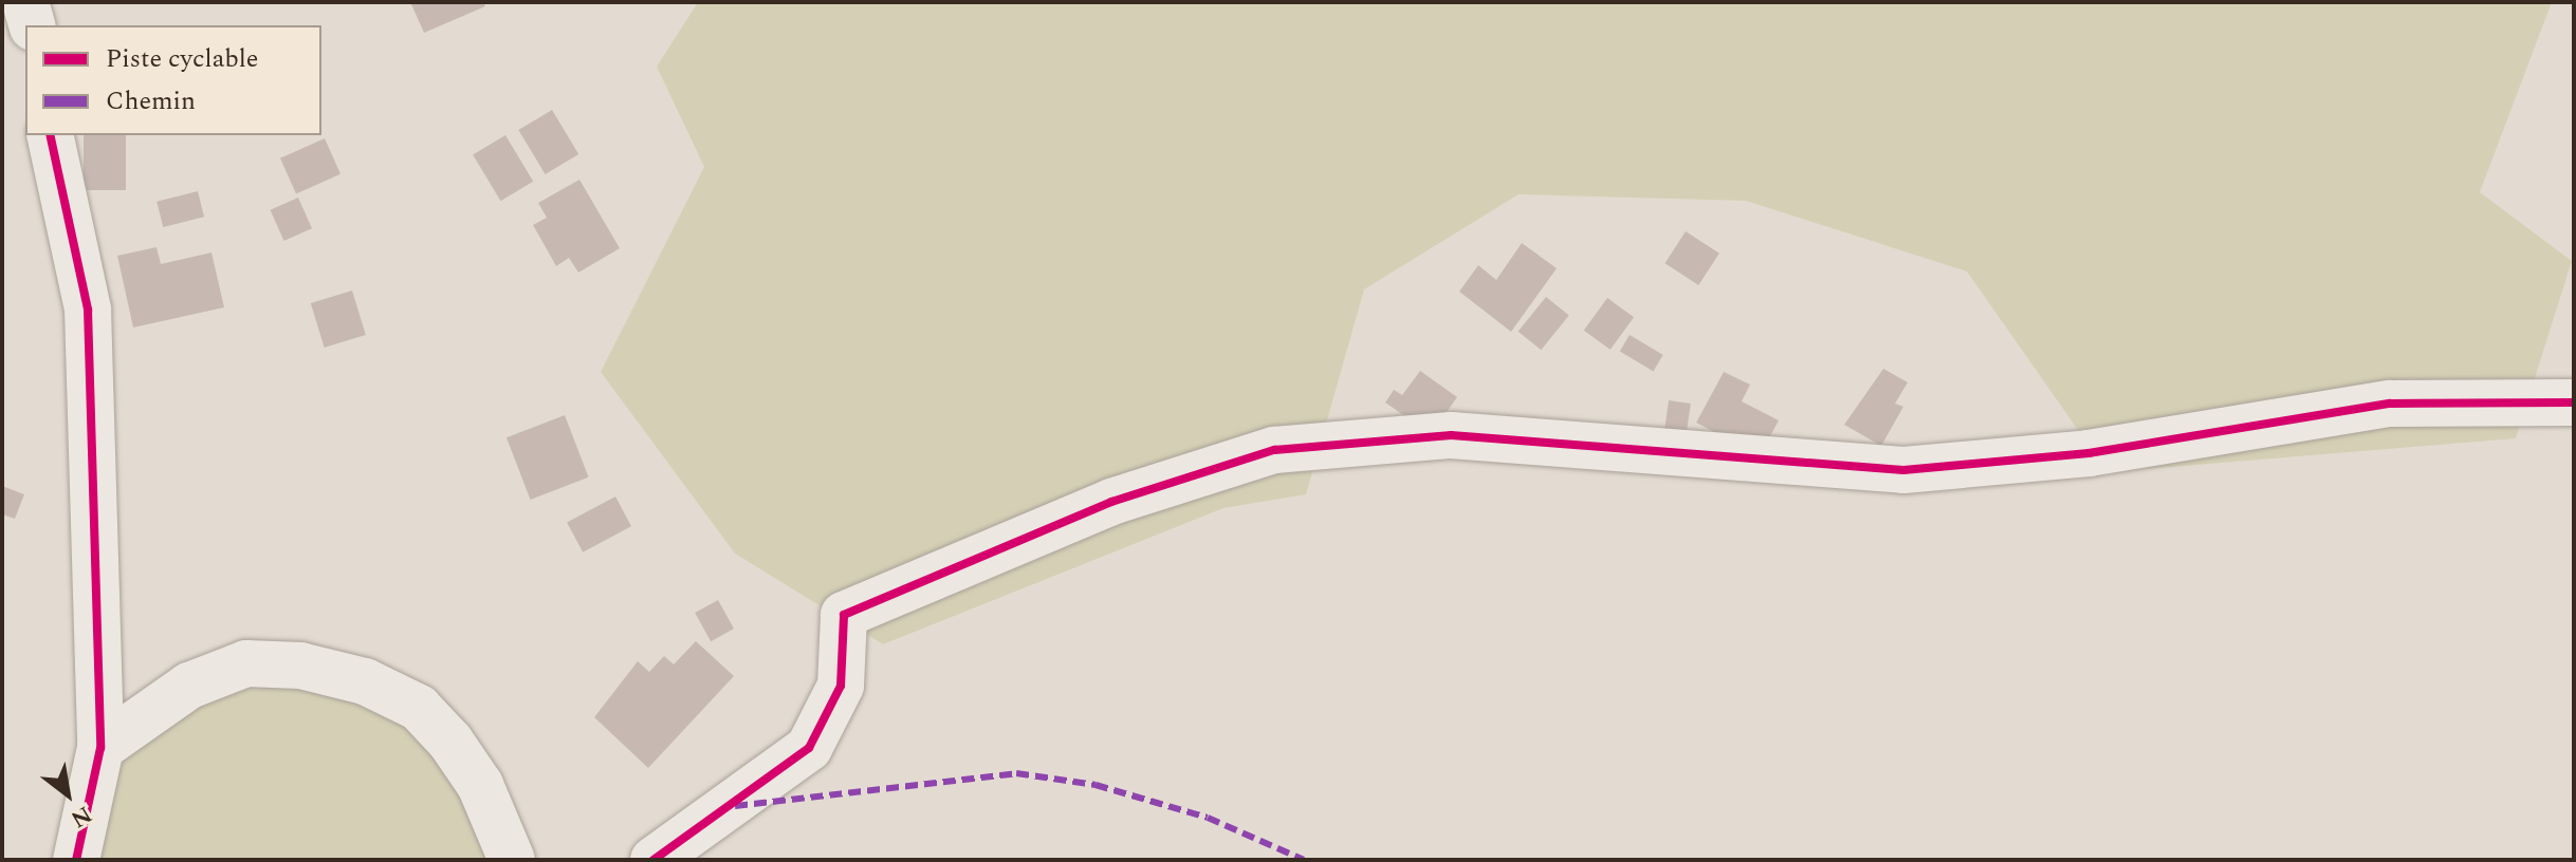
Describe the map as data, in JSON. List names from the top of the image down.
{
  "legend": ["Piste cyclable", "Chemin"],
  "north": "bottom right"
}
